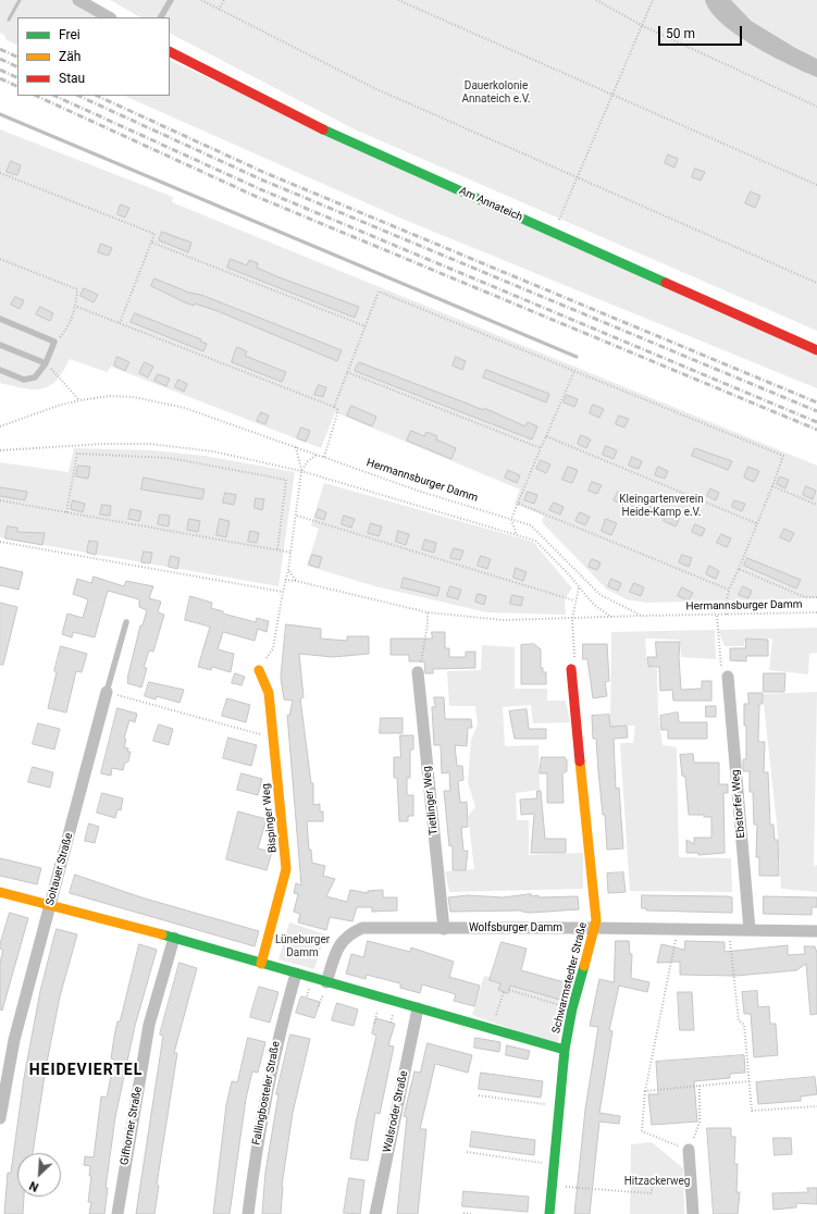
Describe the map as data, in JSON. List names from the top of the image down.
{
  "streets": {
    "street": [
      "Am Annateich",
      "Tietlinger Weg",
      "Ebstorfer Weg",
      "Bispinger Weg",
      "Soltauer Straße",
      "Wolfsburger Damm",
      "Schwarmstedter Straße",
      "Fallingbosteler Straße",
      "Walsroder Straße",
      "Gifhorner Straße"
    ],
    "path": ["Hermannsburger Damm"]
  },
  "crossings": [
    ["Tietlinger Weg", "Wolfsburger Damm"],
    ["Ebstorfer Weg", "Wolfsburger Damm"],
    ["Wolfsburger Damm", "Schwarmstedter Straße"]
  ],
  "districts": ["HEIDEVIERTEL"],
  "parks": [
    "Dauerkolonie Annateich e.V.",
    "Kleingartenverein Heide-Kamp e.V.",
    "Lüneburger Damm",
    "Hitzackerweg"
  ],
  "legend": ["Frei", "Zäh", "Stau"],
  "scale_bar": "50 m",
  "north": "bottom left"
}
